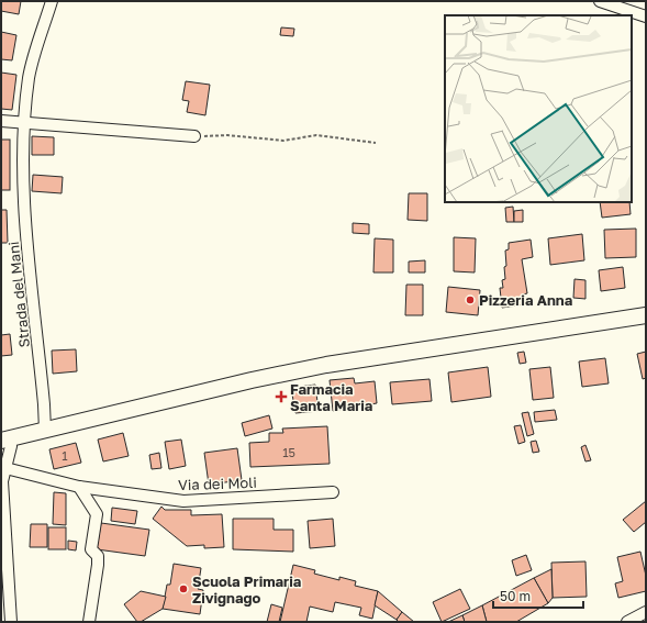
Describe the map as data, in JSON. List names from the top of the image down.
{
  "streets": {
    "street": ["Strada del Mani", "Via dei Moli"]
  },
  "places": {
    "other": ["Pizzeria Anna", "Scuola Primaria Zivignago"],
    "health": ["Farmacia Santa Maria"]
  },
  "house_numbers": ["15", "1"],
  "scale_bar": "50 m"
}
